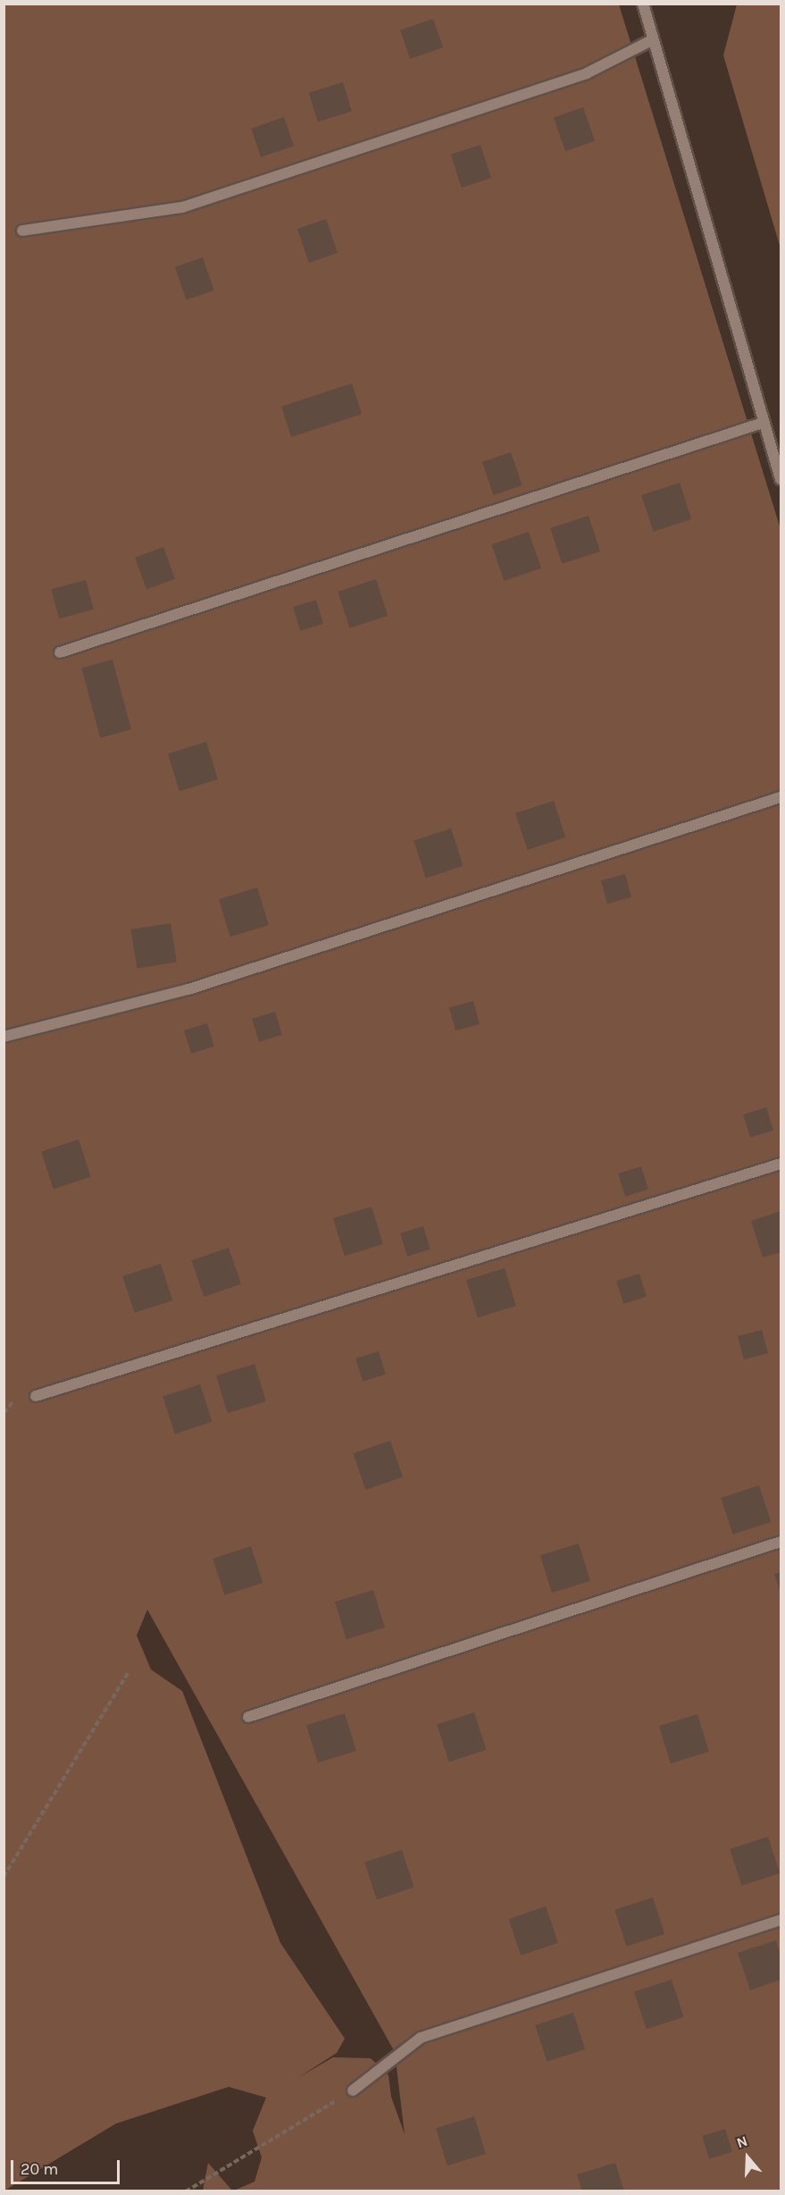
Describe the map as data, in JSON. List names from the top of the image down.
{
  "scale_bar": "20 m",
  "north": "top"
}
